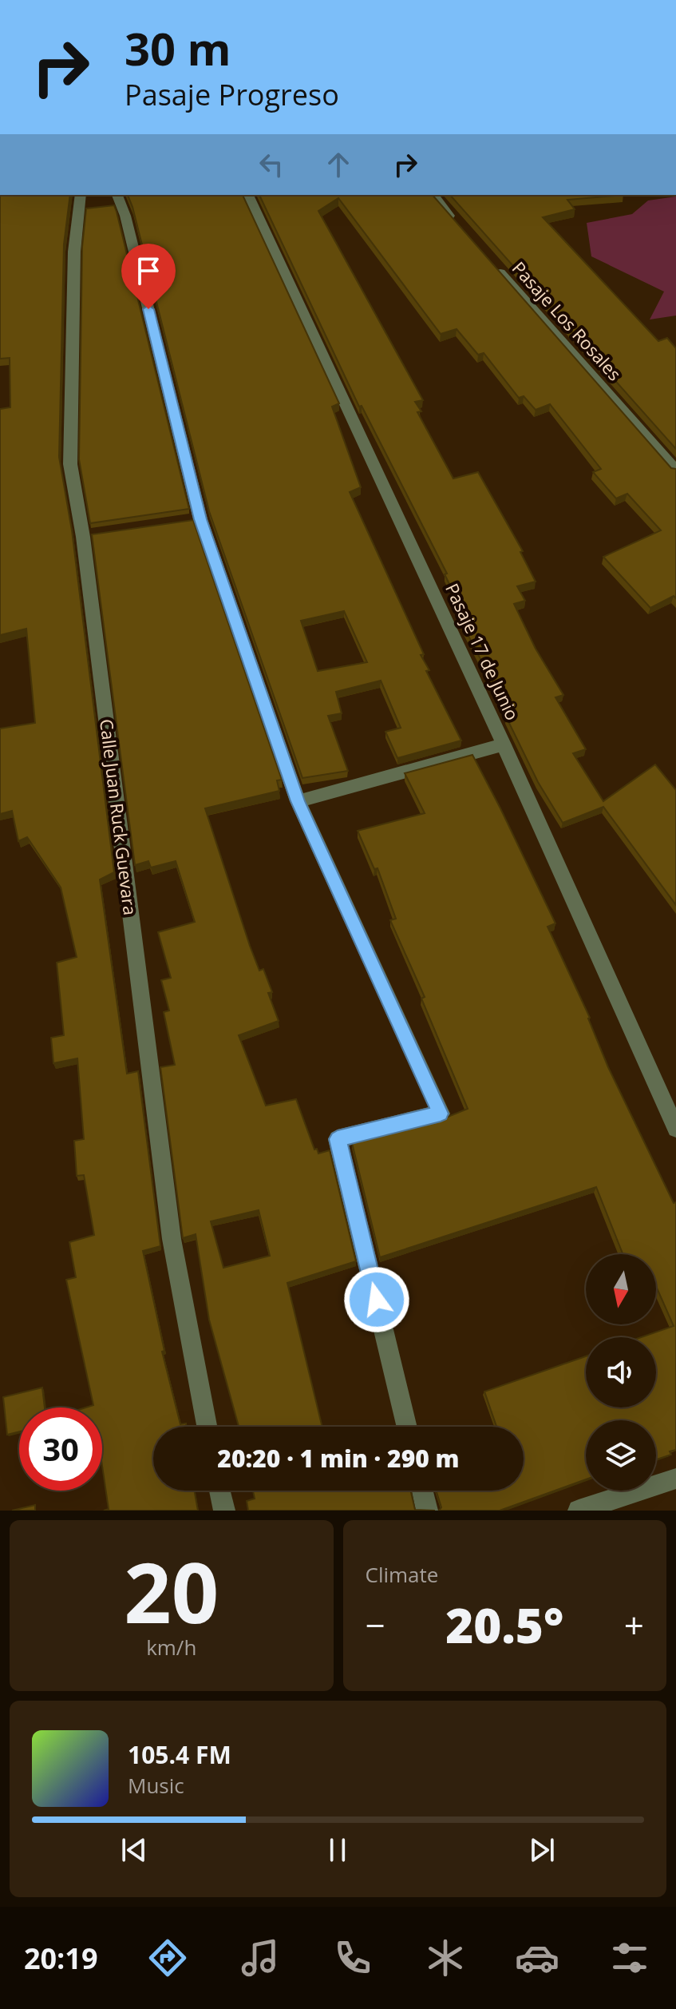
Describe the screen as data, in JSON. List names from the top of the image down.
{
  "streets": {
    "street": ["Pasaje Los Rosales", "Pasaje 17 de Junio", "Calle Juan Ruck Guevara"]
  },
  "north": "bottom",
  "page": {
    "turn": ["30 m", "Pasaje Progreso"],
    "limit": "30",
    "trip": "20:20 · 1 min · 290 m",
    "tile": [
      ["20", "km/h"],
      "Climate"
    ],
    "heat": ["−", "20.5°", "+"],
    "song": ["105.4 FM", "Music"],
    "tabs": "20:19"
  }
}
